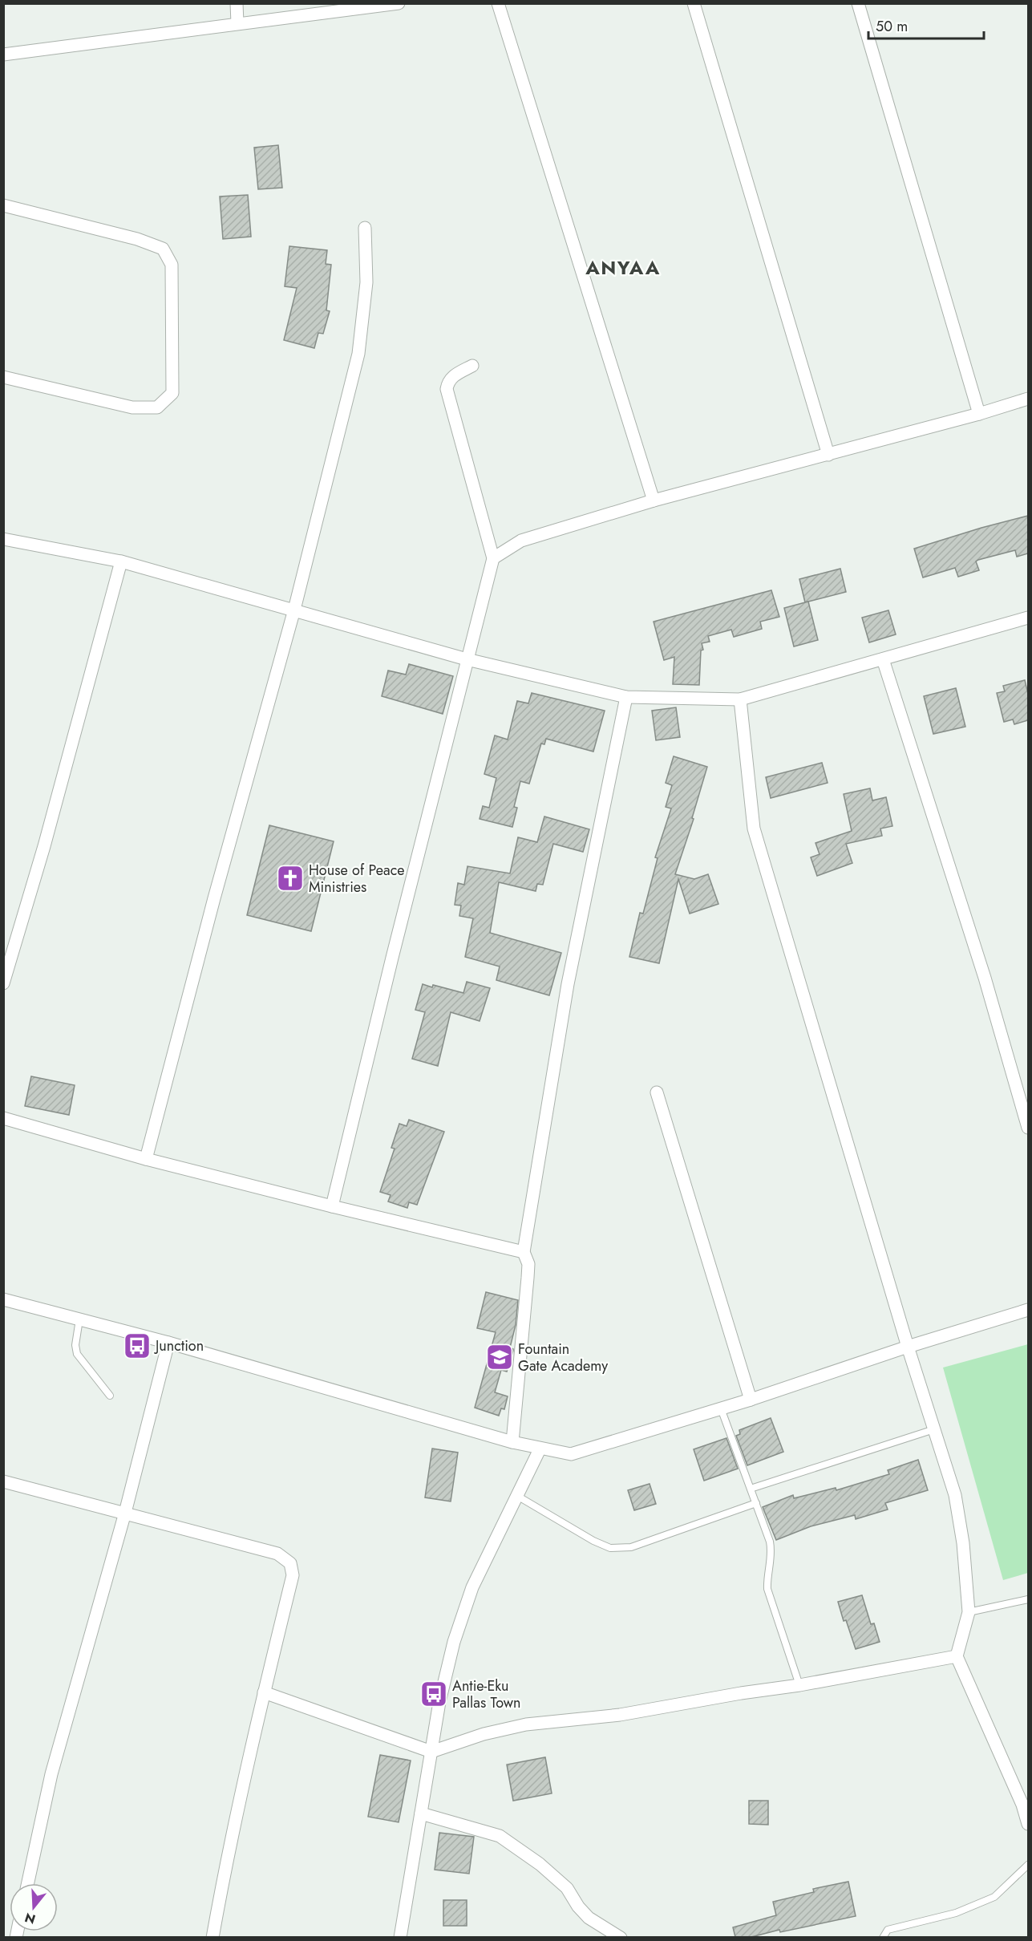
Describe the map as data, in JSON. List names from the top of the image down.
{
  "districts": ["ANYAA"],
  "places": {
    "church": ["House of Peace Ministries"],
    "bus stop": ["Junction", "Antie-Eku Pallas Town"],
    "school or university": ["Fountain Gate Academy"]
  },
  "scale_bar": "50 m",
  "north": "bottom"
}
